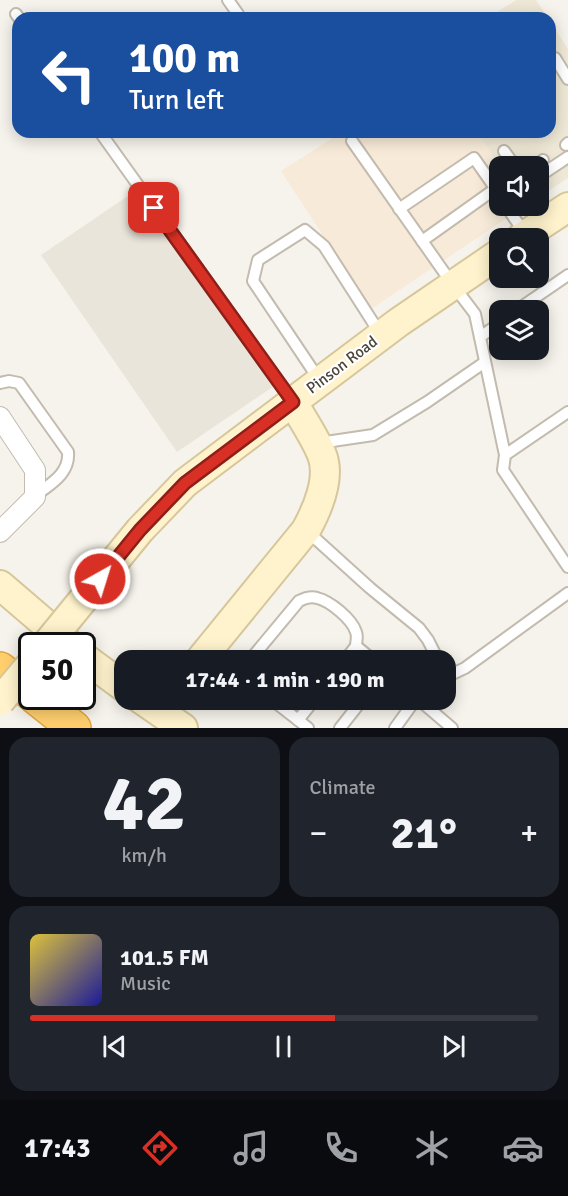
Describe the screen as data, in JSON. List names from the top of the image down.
{
  "streets": {
    "main road": ["Pinson Road"]
  },
  "page": {
    "turn": ["100 m", "Turn left"],
    "limit": "50",
    "trip": "17:44 · 1 min · 190 m",
    "tile": [
      ["42", "km/h"],
      "Climate"
    ],
    "heat": ["−", "21°", "+"],
    "song": ["101.5 FM", "Music"],
    "tabs": "17:43"
  }
}
